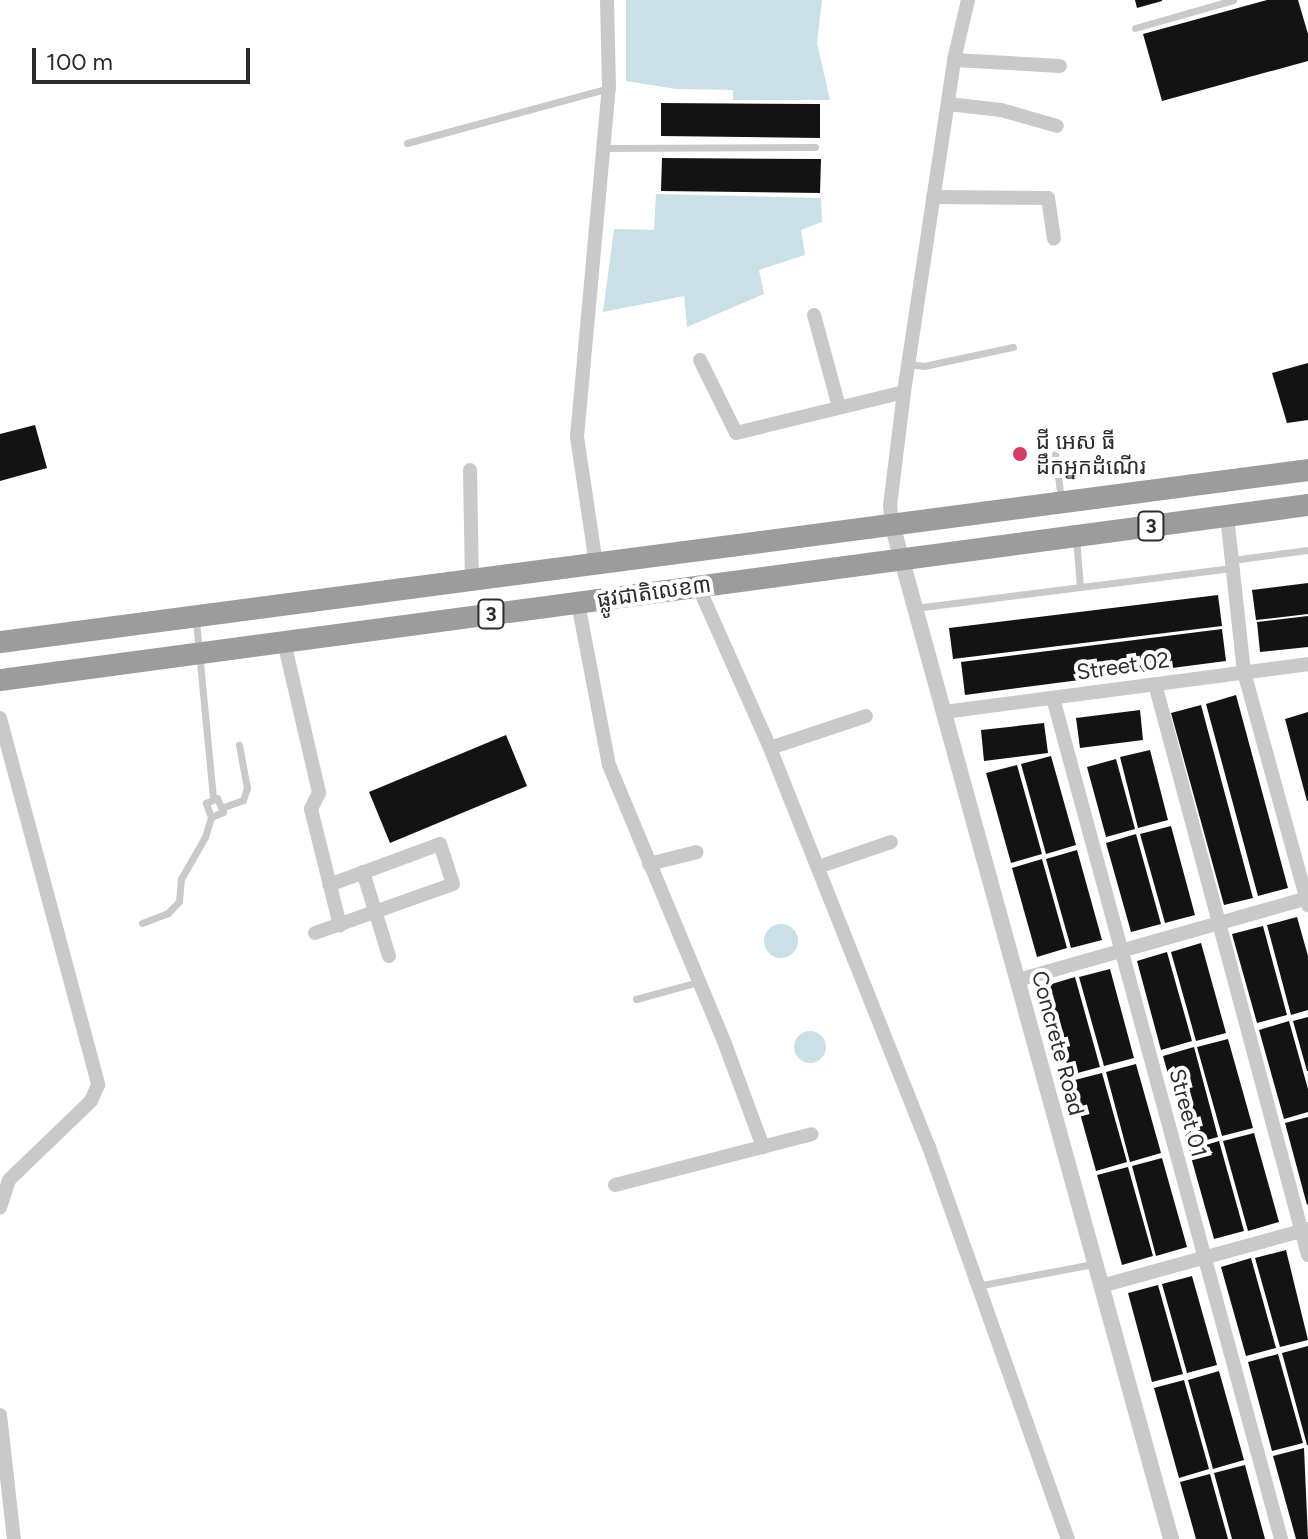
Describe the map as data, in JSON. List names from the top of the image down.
{
  "streets": {
    "highway": ["3", "ផ្លូវជាតិលេខ៣"],
    "street": ["Street 02", "Concrete Road", "Street 01"]
  },
  "crossings": [
    ["ផ្លូវជាតិលេខ៣", "Concrete Road"],
    ["Street 02", "Concrete Road"],
    ["Street 02", "Street 01"]
  ],
  "places": ["ជី អេស ធី ដឹកអ្នកដំណើរ"],
  "scale_bar": "100 m"
}
